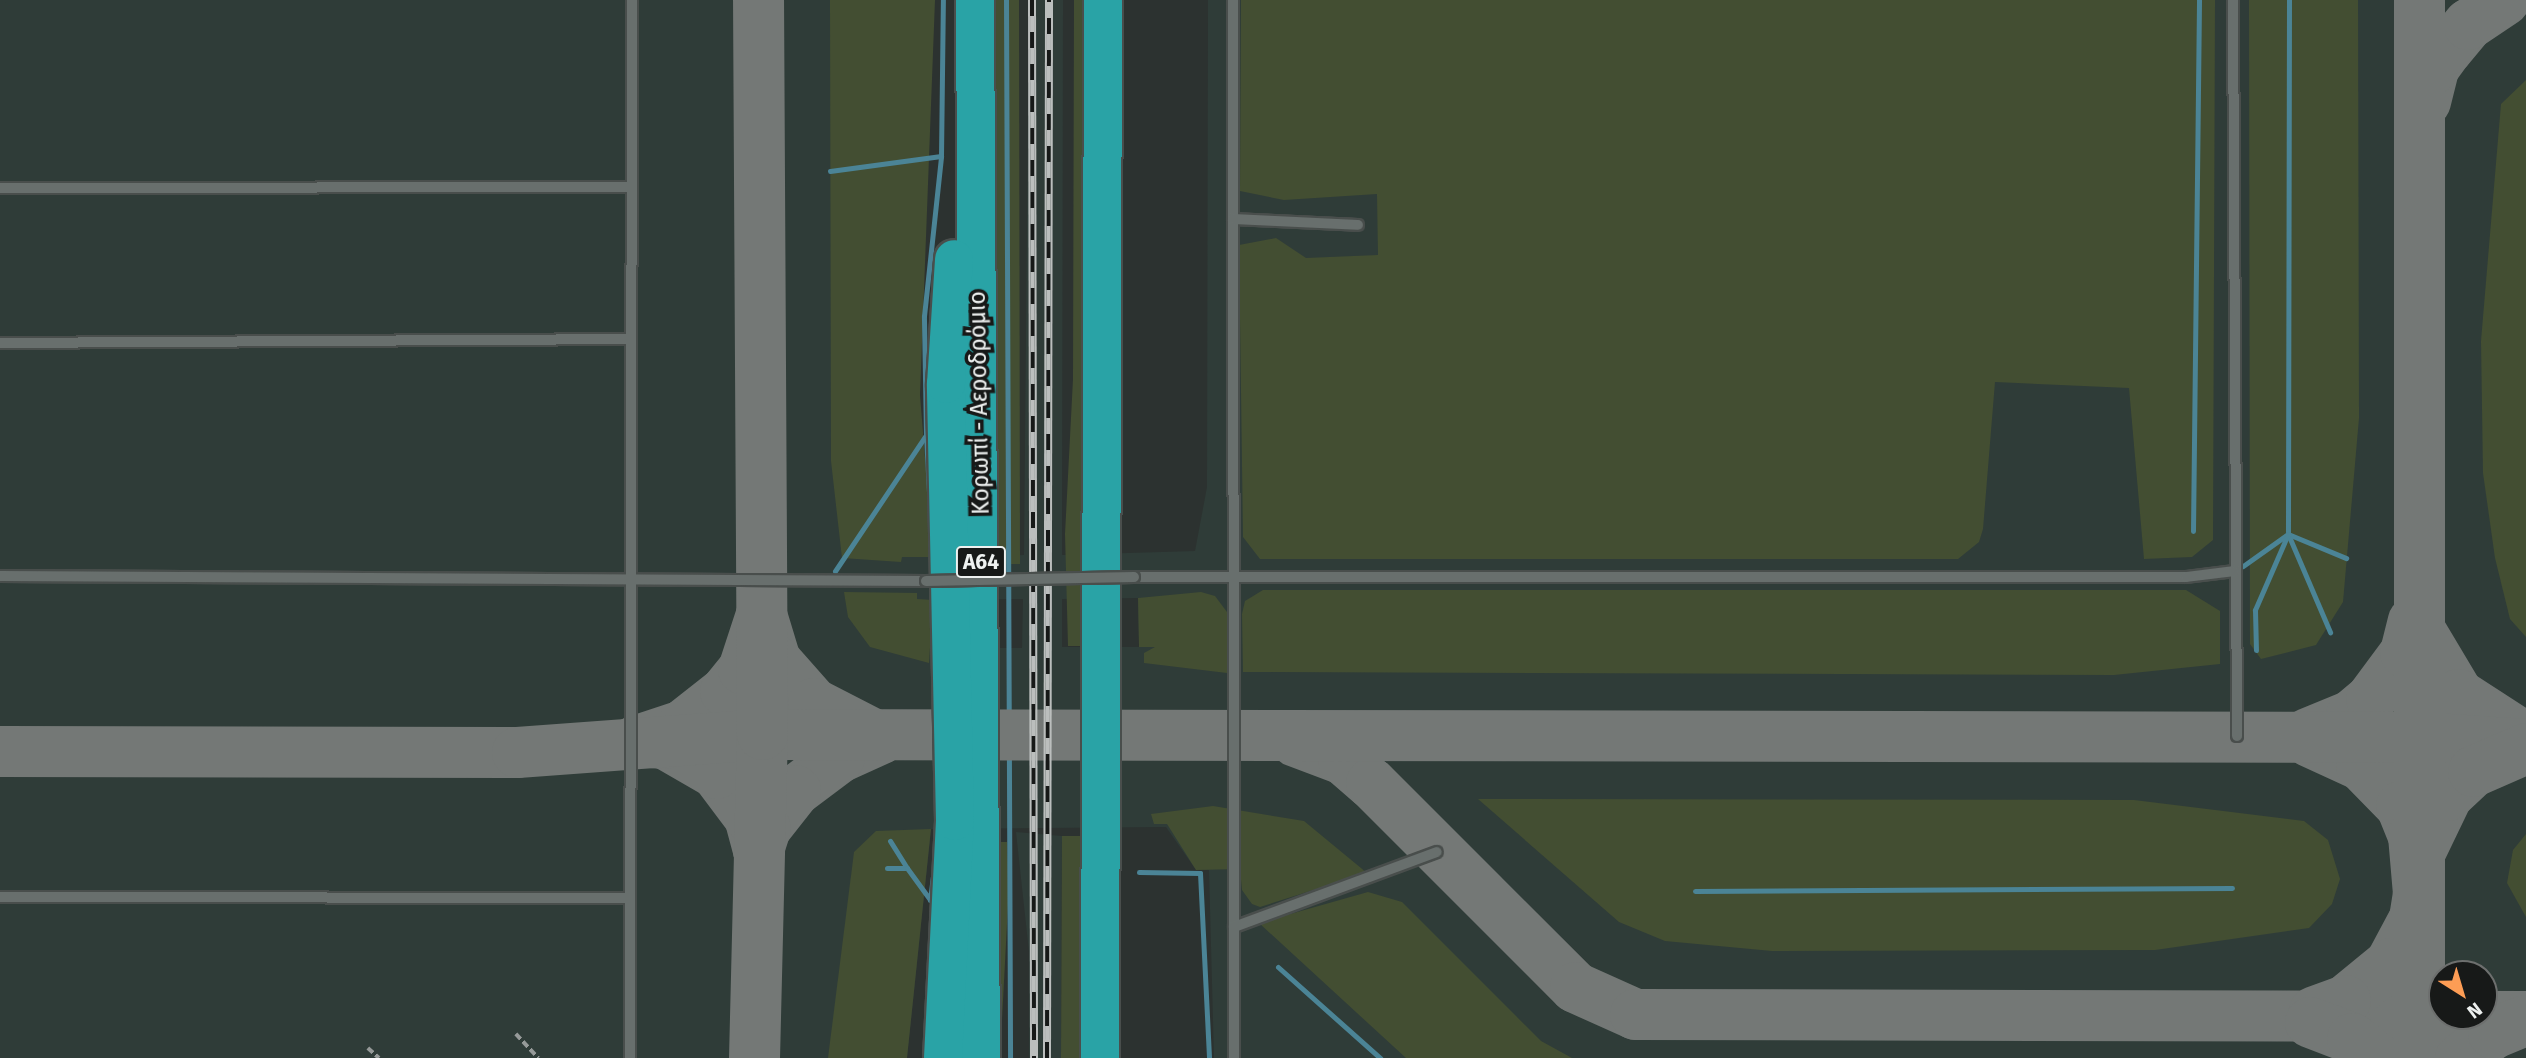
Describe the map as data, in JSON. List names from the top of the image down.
{
  "streets": {
    "highway": ["Κορωπί - Αεροδρόμιο", "Α64"]
  },
  "north": "bottom right"
}
